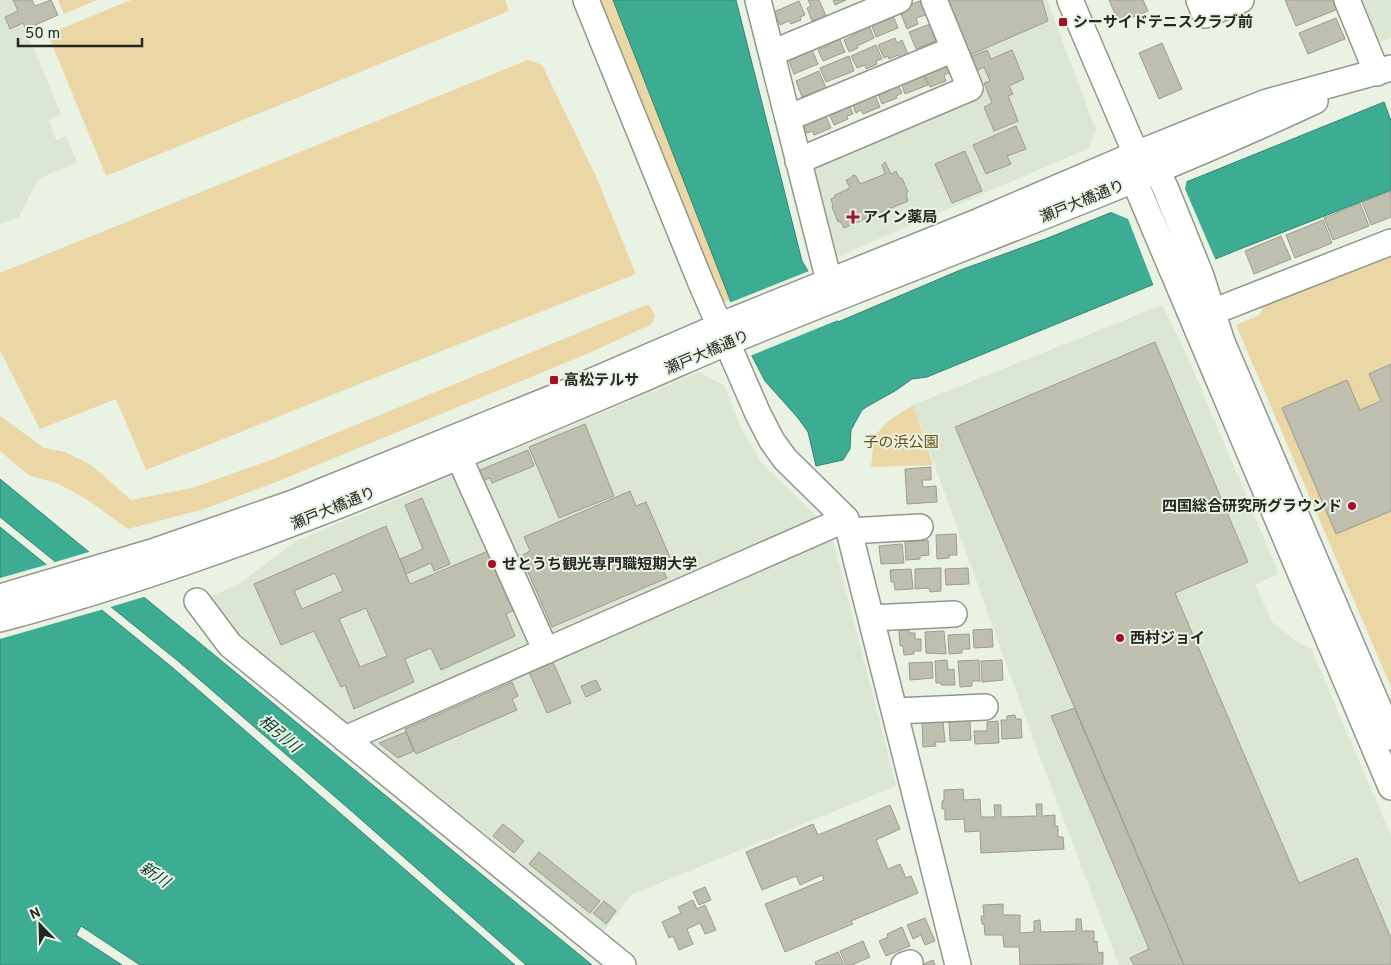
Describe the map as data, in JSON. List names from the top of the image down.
{
  "streets": {
    "street": ["瀬戸大橋通り"]
  },
  "water": ["相引川", "新川"],
  "parks": ["子の浜公園"],
  "places": {
    "transit": ["シーサイドテニスクラブ前", "高松テルサ"],
    "health": ["アイン薬局"],
    "other": ["四国総合研究所グラウンド", "せとうち観光専門職短期大学", "西村ジョイ"]
  },
  "scale_bar": "50 m",
  "north": "top left"
}
